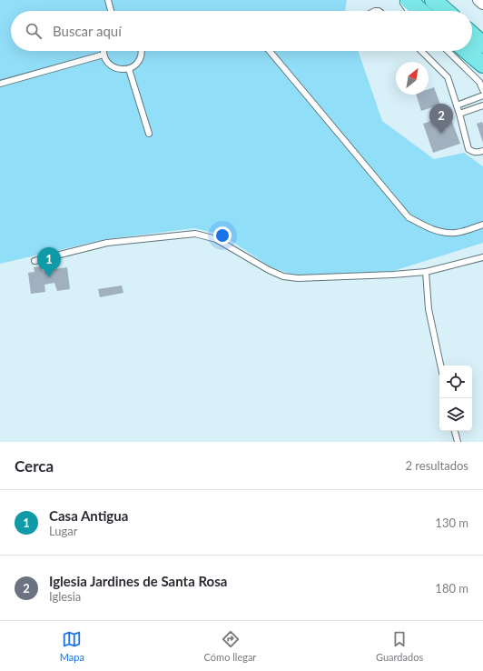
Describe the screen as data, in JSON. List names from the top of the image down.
{
  "north": "top right",
  "page": {
    "search": "Buscar aquí",
    "pins": ["2", "1"],
    "heading": ["Cerca", "2 resultados"],
    "list": [
      {
        "mark": "1",
        "name": "Casa Antigua",
        "note": "Lugar",
        "value": "130 m"
      },
      {
        "mark": "2",
        "name": "Iglesia Jardines de Santa Rosa",
        "note": "Iglesia",
        "value": "180 m"
      }
    ],
    "nav": ["Mapa", "Cómo llegar", "Guardados"]
  }
}
